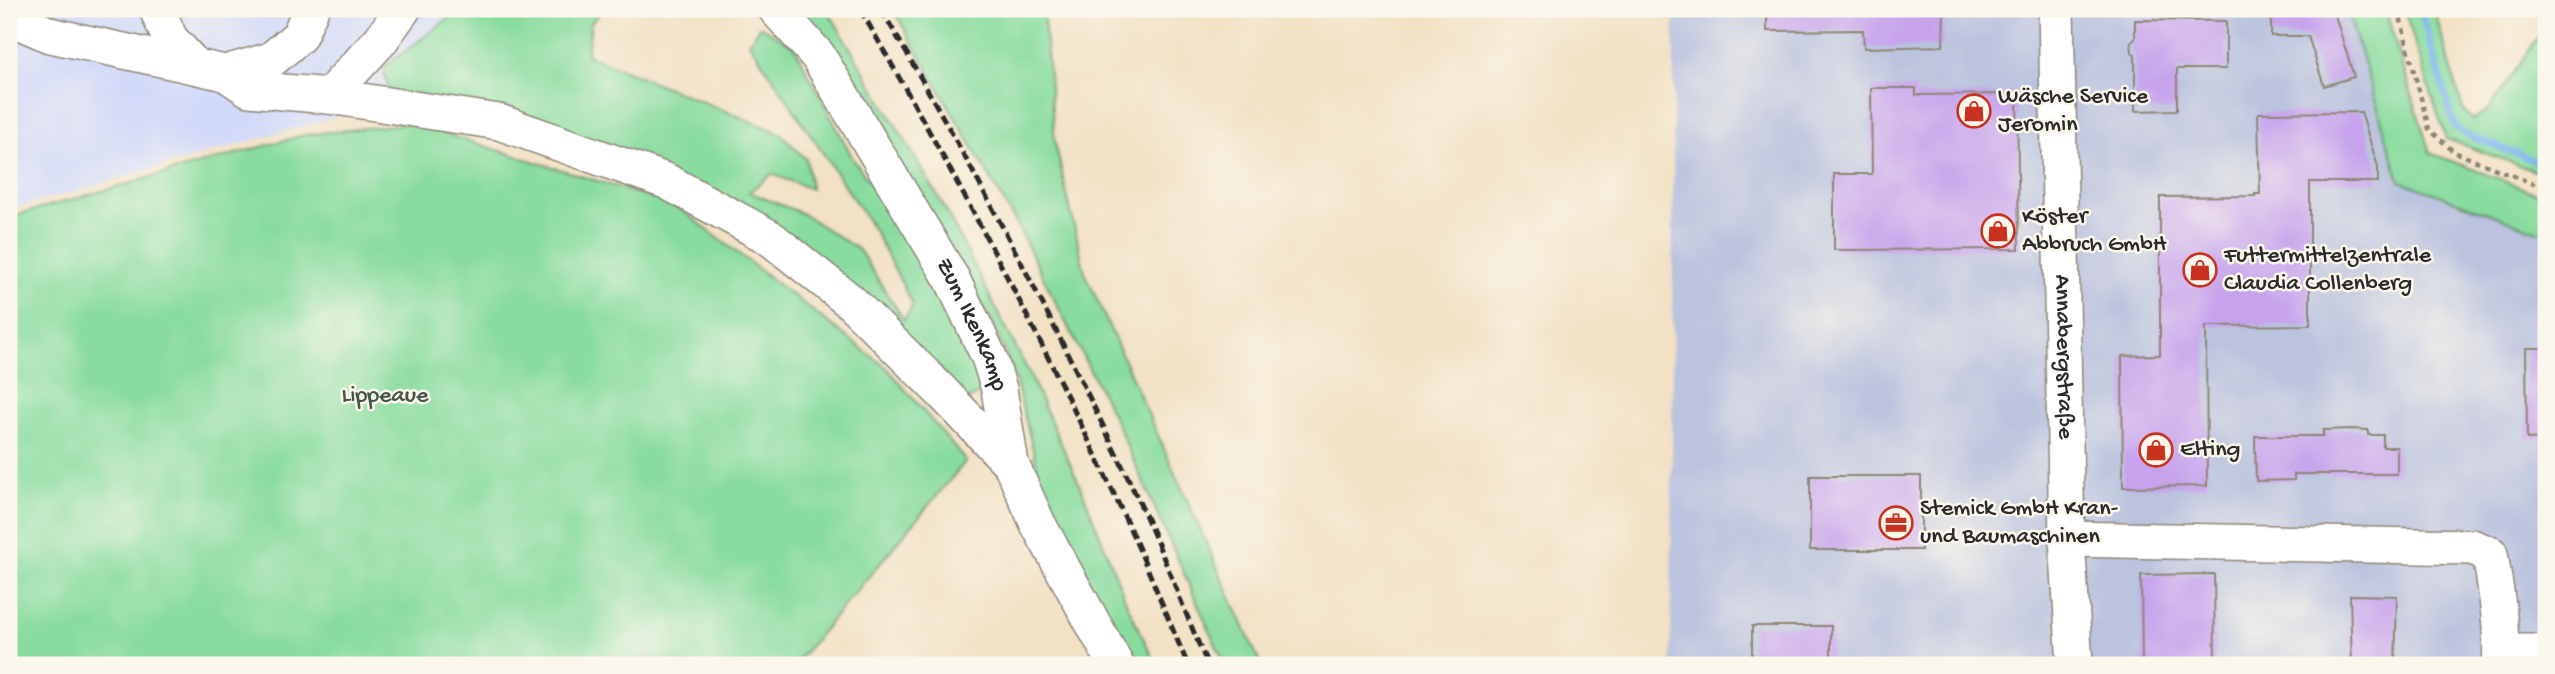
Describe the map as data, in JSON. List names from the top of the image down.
{
  "streets": {
    "street": ["Zum Ikenkamp", "Annabergstraße"]
  },
  "parks": ["Lippeaue"],
  "places": {
    "shop": [
      "Wäsche Service Jeromin",
      "Köster Abbruch GmbH",
      "Futtermittelzentrale Claudia Collenberg",
      "Elting"
    ],
    "office": ["Stemick GmbH Kran- und Baumaschinen"]
  }
}
